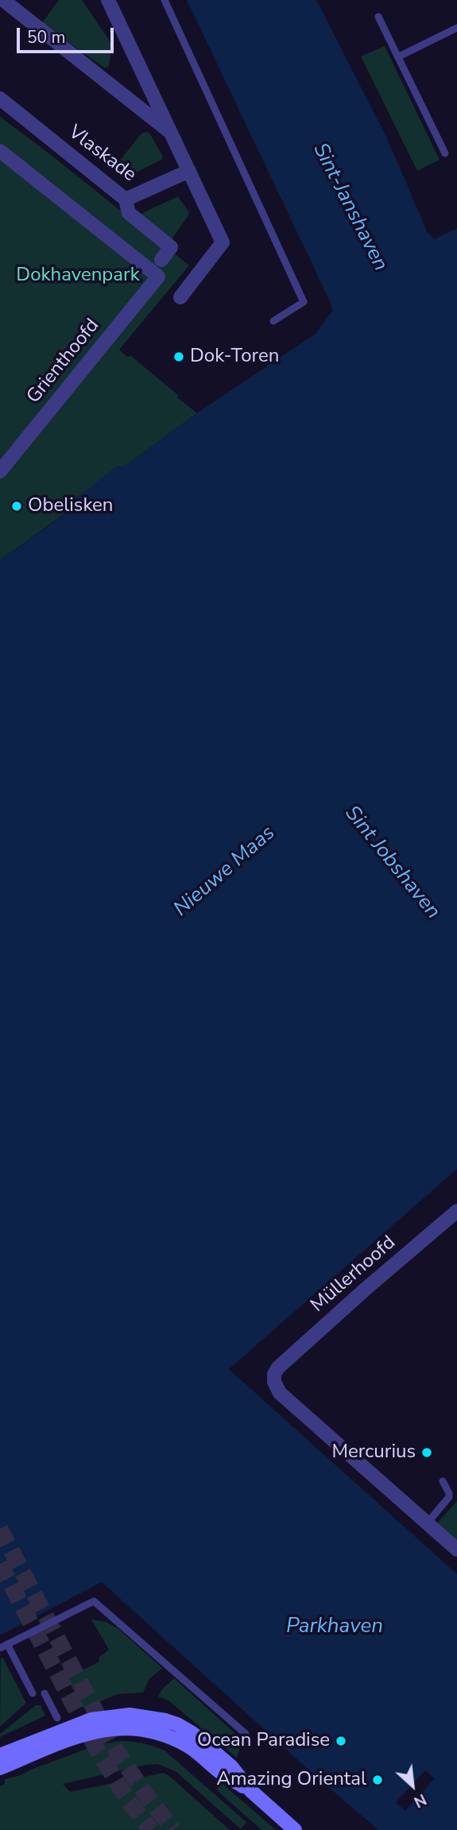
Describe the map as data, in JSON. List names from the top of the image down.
{
  "streets": {
    "street": ["Vlaskade", "Grienthoofd", "Müllerhoofd"]
  },
  "water": [
    "Sint-Janshaven",
    "Sint Jobshaven",
    "Nieuwe Maas",
    "Parkhaven"
  ],
  "parks": ["Dokhavenpark"],
  "places": [
    "Dok-Toren",
    "Obelisken",
    "Mercurius",
    "Ocean Paradise",
    "Amazing Oriental"
  ],
  "scale_bar": "50 m",
  "north": "bottom right"
}
